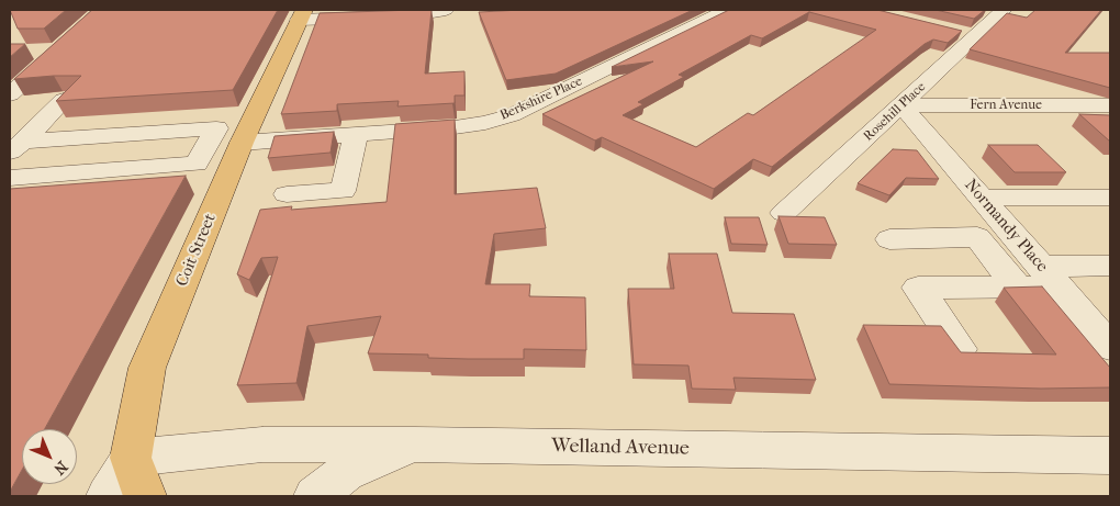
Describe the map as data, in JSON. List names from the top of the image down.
{
  "streets": {
    "main road": ["Coit Street"],
    "street": [
      "Berkshire Place",
      "Fern Avenue",
      "Rosehill Place",
      "Normandy Place",
      "Welland Avenue"
    ]
  },
  "crossings": [
    ["Berkshire Place", "Coit Street"],
    ["Fern Avenue", "Rosehill Place"],
    ["Fern Avenue", "Normandy Place"],
    ["Rosehill Place", "Normandy Place"],
    ["Coit Street", "Welland Avenue"]
  ],
  "north": "bottom right"
}
